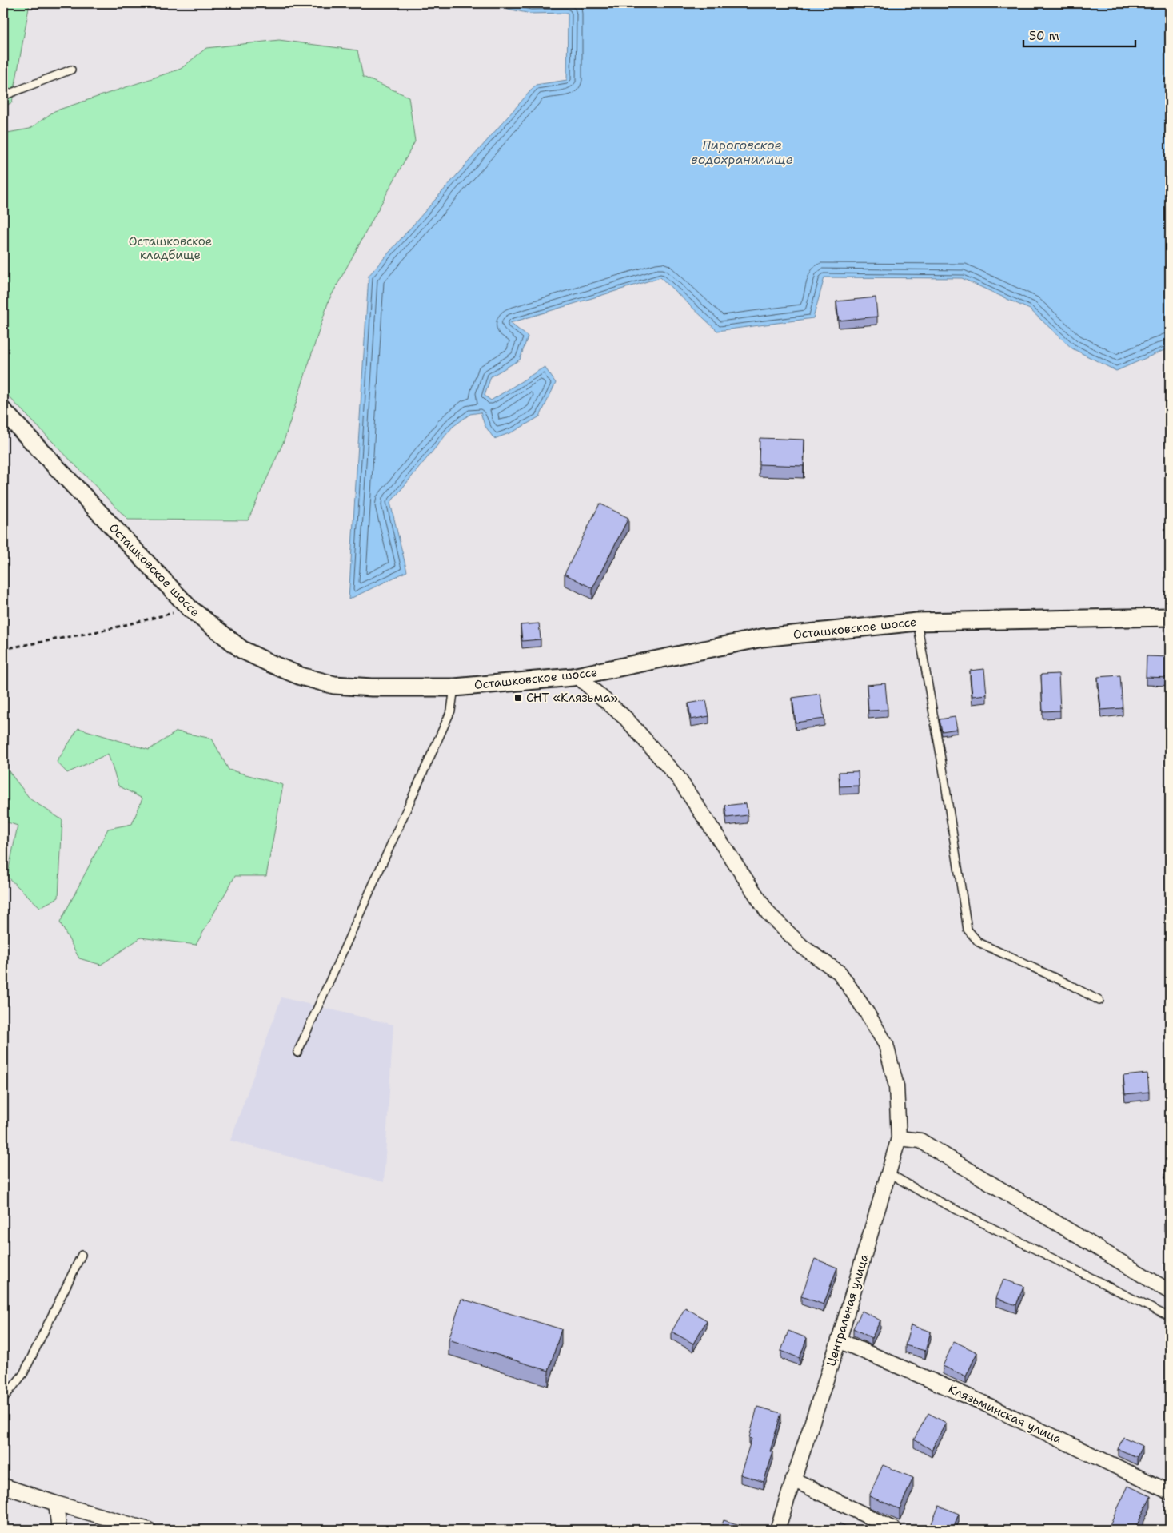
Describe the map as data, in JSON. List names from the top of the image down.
{
  "streets": {
    "street": ["Осташковское шоссе", "Центральная улица", "Клязьминская улица"]
  },
  "crossings": [
    ["Осташковское шоссе", "Центральная улица"],
    ["Центральная улица", "Клязьминская улица"]
  ],
  "water": ["Пироговское водохранилище"],
  "parks": ["Осташковское кладбище"],
  "places": {
    "transit": ["СНТ «Клязьма»"]
  },
  "scale_bar": "50 m"
}
